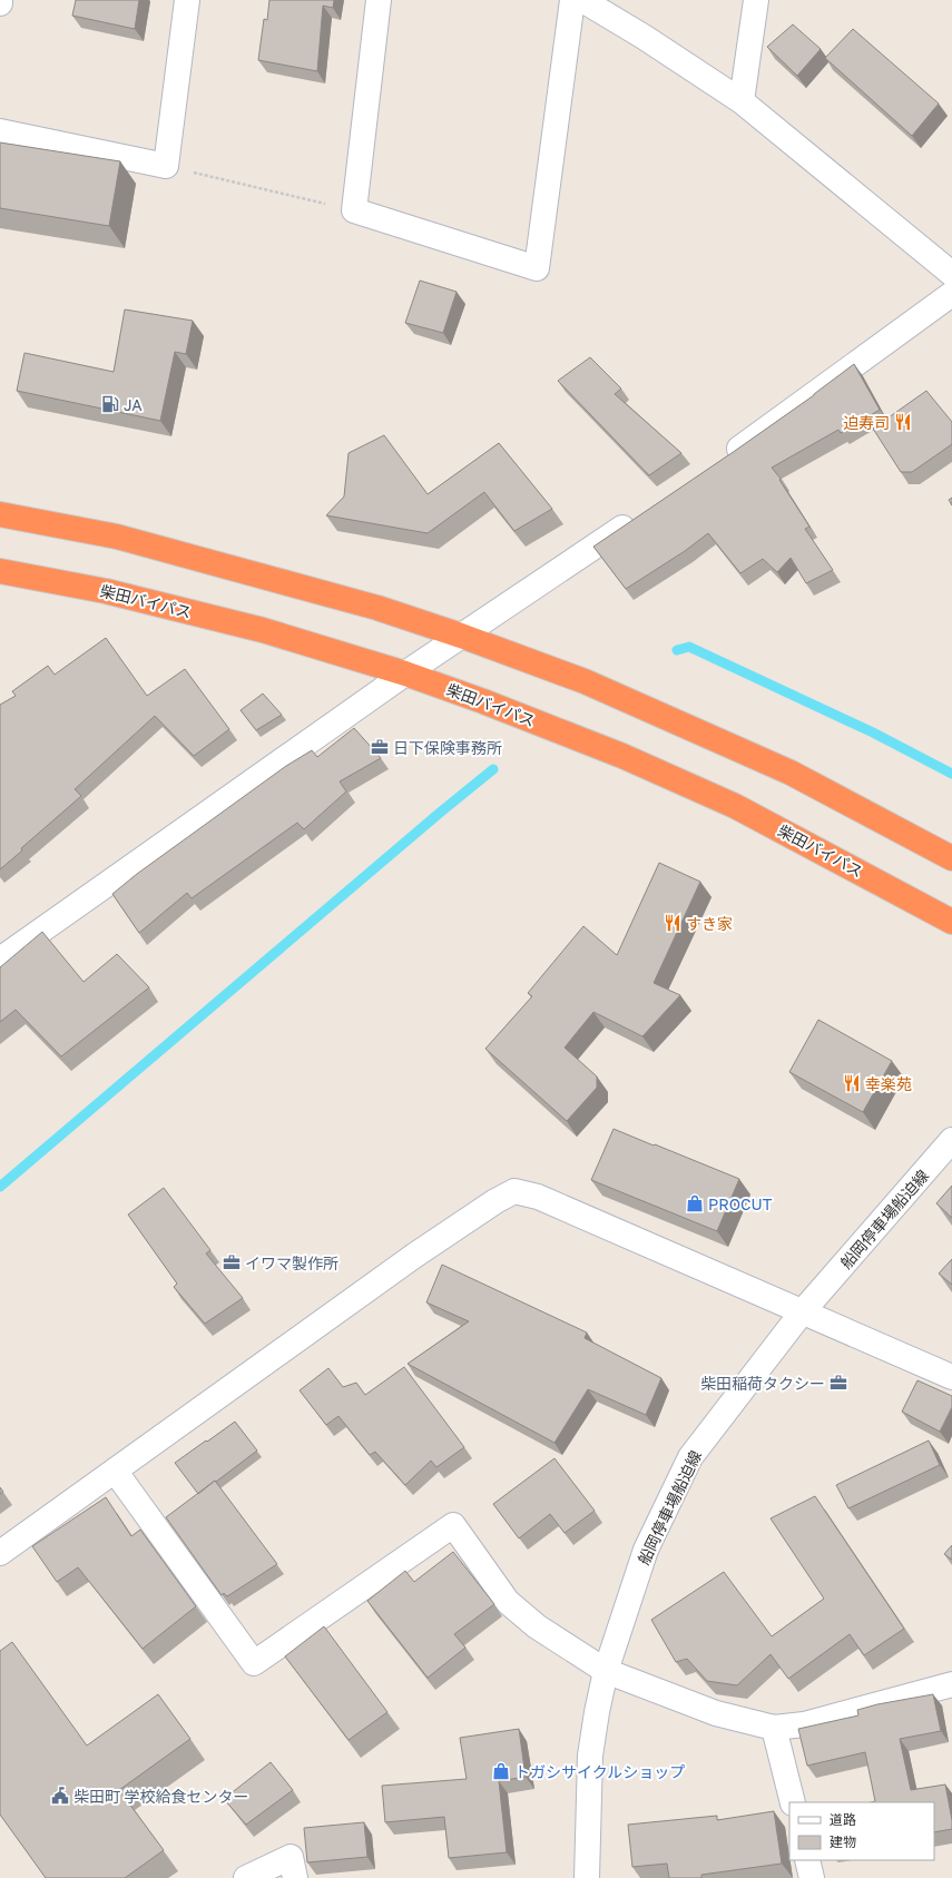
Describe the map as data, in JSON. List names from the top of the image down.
{
  "streets": {
    "highway": ["柴田バイパス"],
    "street": ["船岡停車場船迫線"]
  },
  "places": {
    "fuel station": ["JA"],
    "restaurant": ["迫寿司", "すき家", "幸楽苑"],
    "office": ["日下保険事務所", "イワマ製作所", "柴田稲荷タクシー"],
    "shop": ["PROCUT", "トガシサイクルショップ"],
    "public building": ["柴田町 学校給食センター"]
  },
  "legend": ["道路", "建物"]
}
